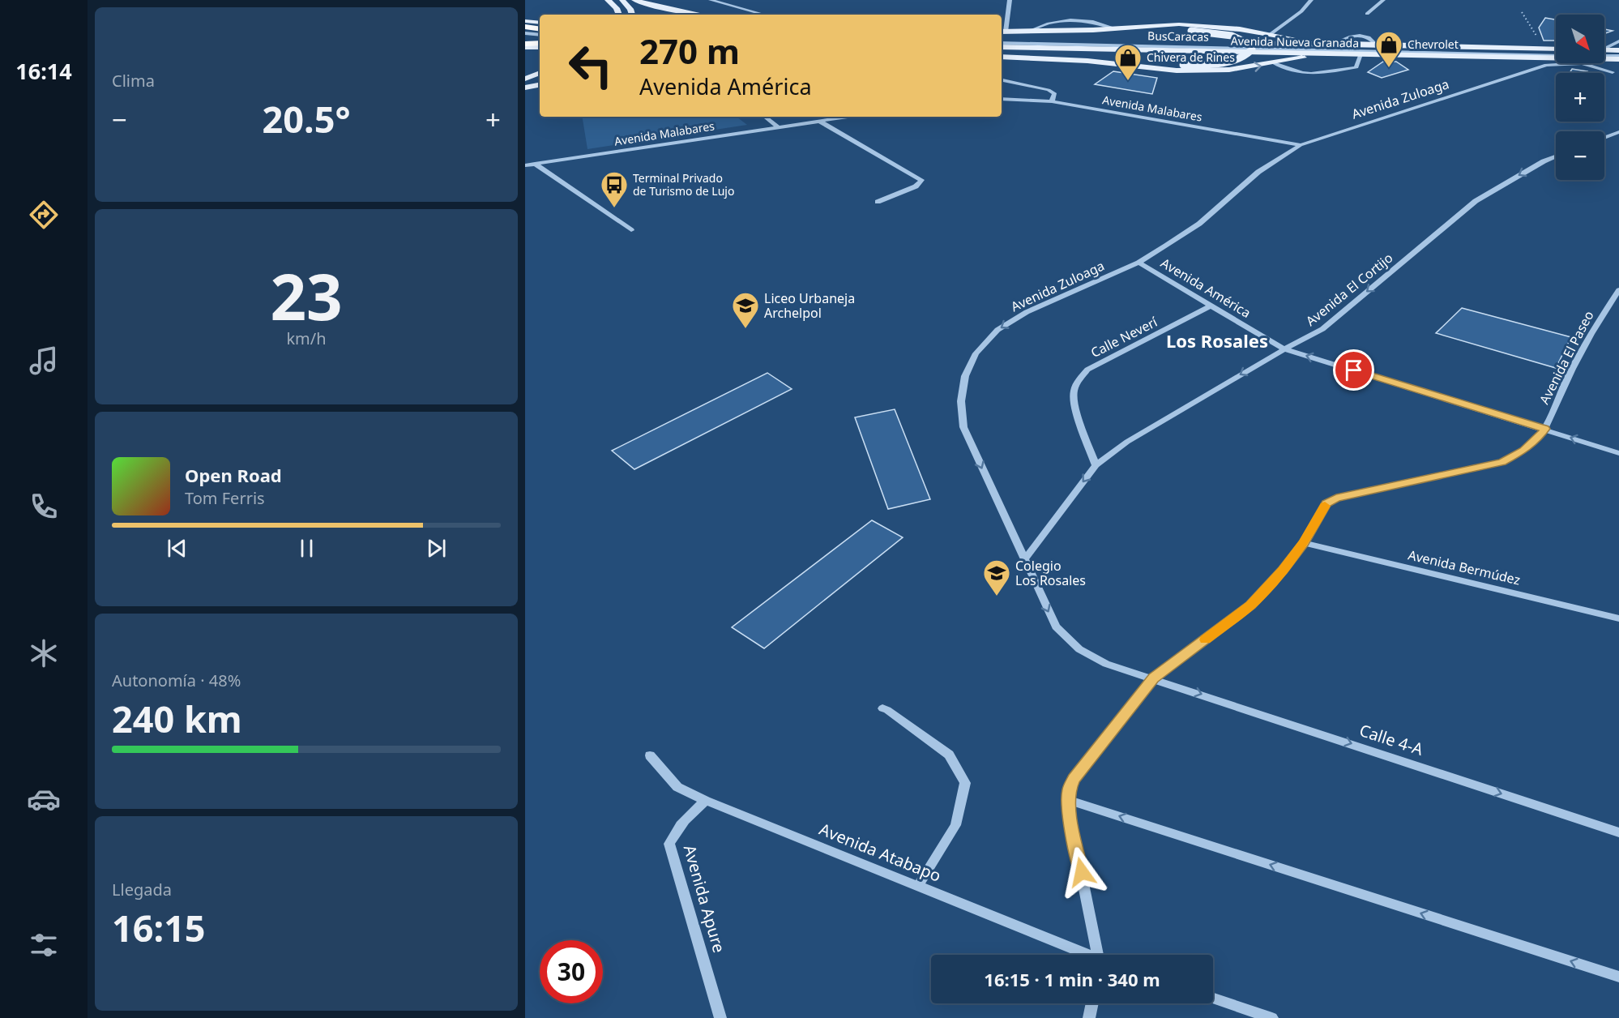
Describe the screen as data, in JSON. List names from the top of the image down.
{
  "streets": {
    "main road": ["Avenida Nueva Granada"],
    "street": [
      "BusCaracas",
      "Avenida Zuloaga",
      "Avenida Malabares",
      "Avenida América",
      "Avenida El Cortijo",
      "Calle Neverí",
      "Avenida El Paseo",
      "Avenida Bermúdez",
      "Calle 4-A",
      "Avenida Atabapo",
      "Avenida Apure"
    ]
  },
  "crossings": [
    ["Avenida Nueva Granada", "Avenida Zuloaga"],
    ["Avenida Zuloaga", "Avenida Malabares"],
    ["Avenida Zuloaga", "Avenida América"],
    ["Avenida Zuloaga", "Avenida El Cortijo"],
    ["Avenida Zuloaga", "Avenida El Paseo"],
    ["Avenida Zuloaga", "Calle 4-A"],
    ["Avenida América", "Avenida El Cortijo"],
    ["Avenida América", "Calle Neverí"],
    ["Avenida América", "Avenida El Paseo"],
    ["Avenida El Cortijo", "Calle Neverí"],
    ["Avenida El Paseo", "Avenida Bermúdez"],
    ["Avenida El Paseo", "Calle 4-A"],
    ["Avenida Atabapo", "Avenida Apure"]
  ],
  "one_way": ["Avenida América", "Avenida El Cortijo", "Calle 4-A"],
  "districts": ["Los Rosales"],
  "places": {
    "shop": ["Chevrolet", "Chivera de Rines"],
    "bus stop": ["Terminal Privado de Turismo de Lujo"],
    "school or university": ["Liceo Urbaneja Archelpol", "Colegio Los Rosales"]
  },
  "north": "bottom right",
  "page": {
    "tabs": "16:14",
    "tile": [
      "Clima",
      ["23", "km/h"],
      ["Autonomía · 48%", "240 km"],
      ["Llegada", "16:15"]
    ],
    "map_buttons": ["+", "−"],
    "turn": ["270 m", "Avenida América"],
    "heat": ["−", "20.5°", "+"],
    "song": ["Open Road", "Tom Ferris"],
    "limit": "30",
    "trip": "16:15 · 1 min · 340 m"
  }
}
